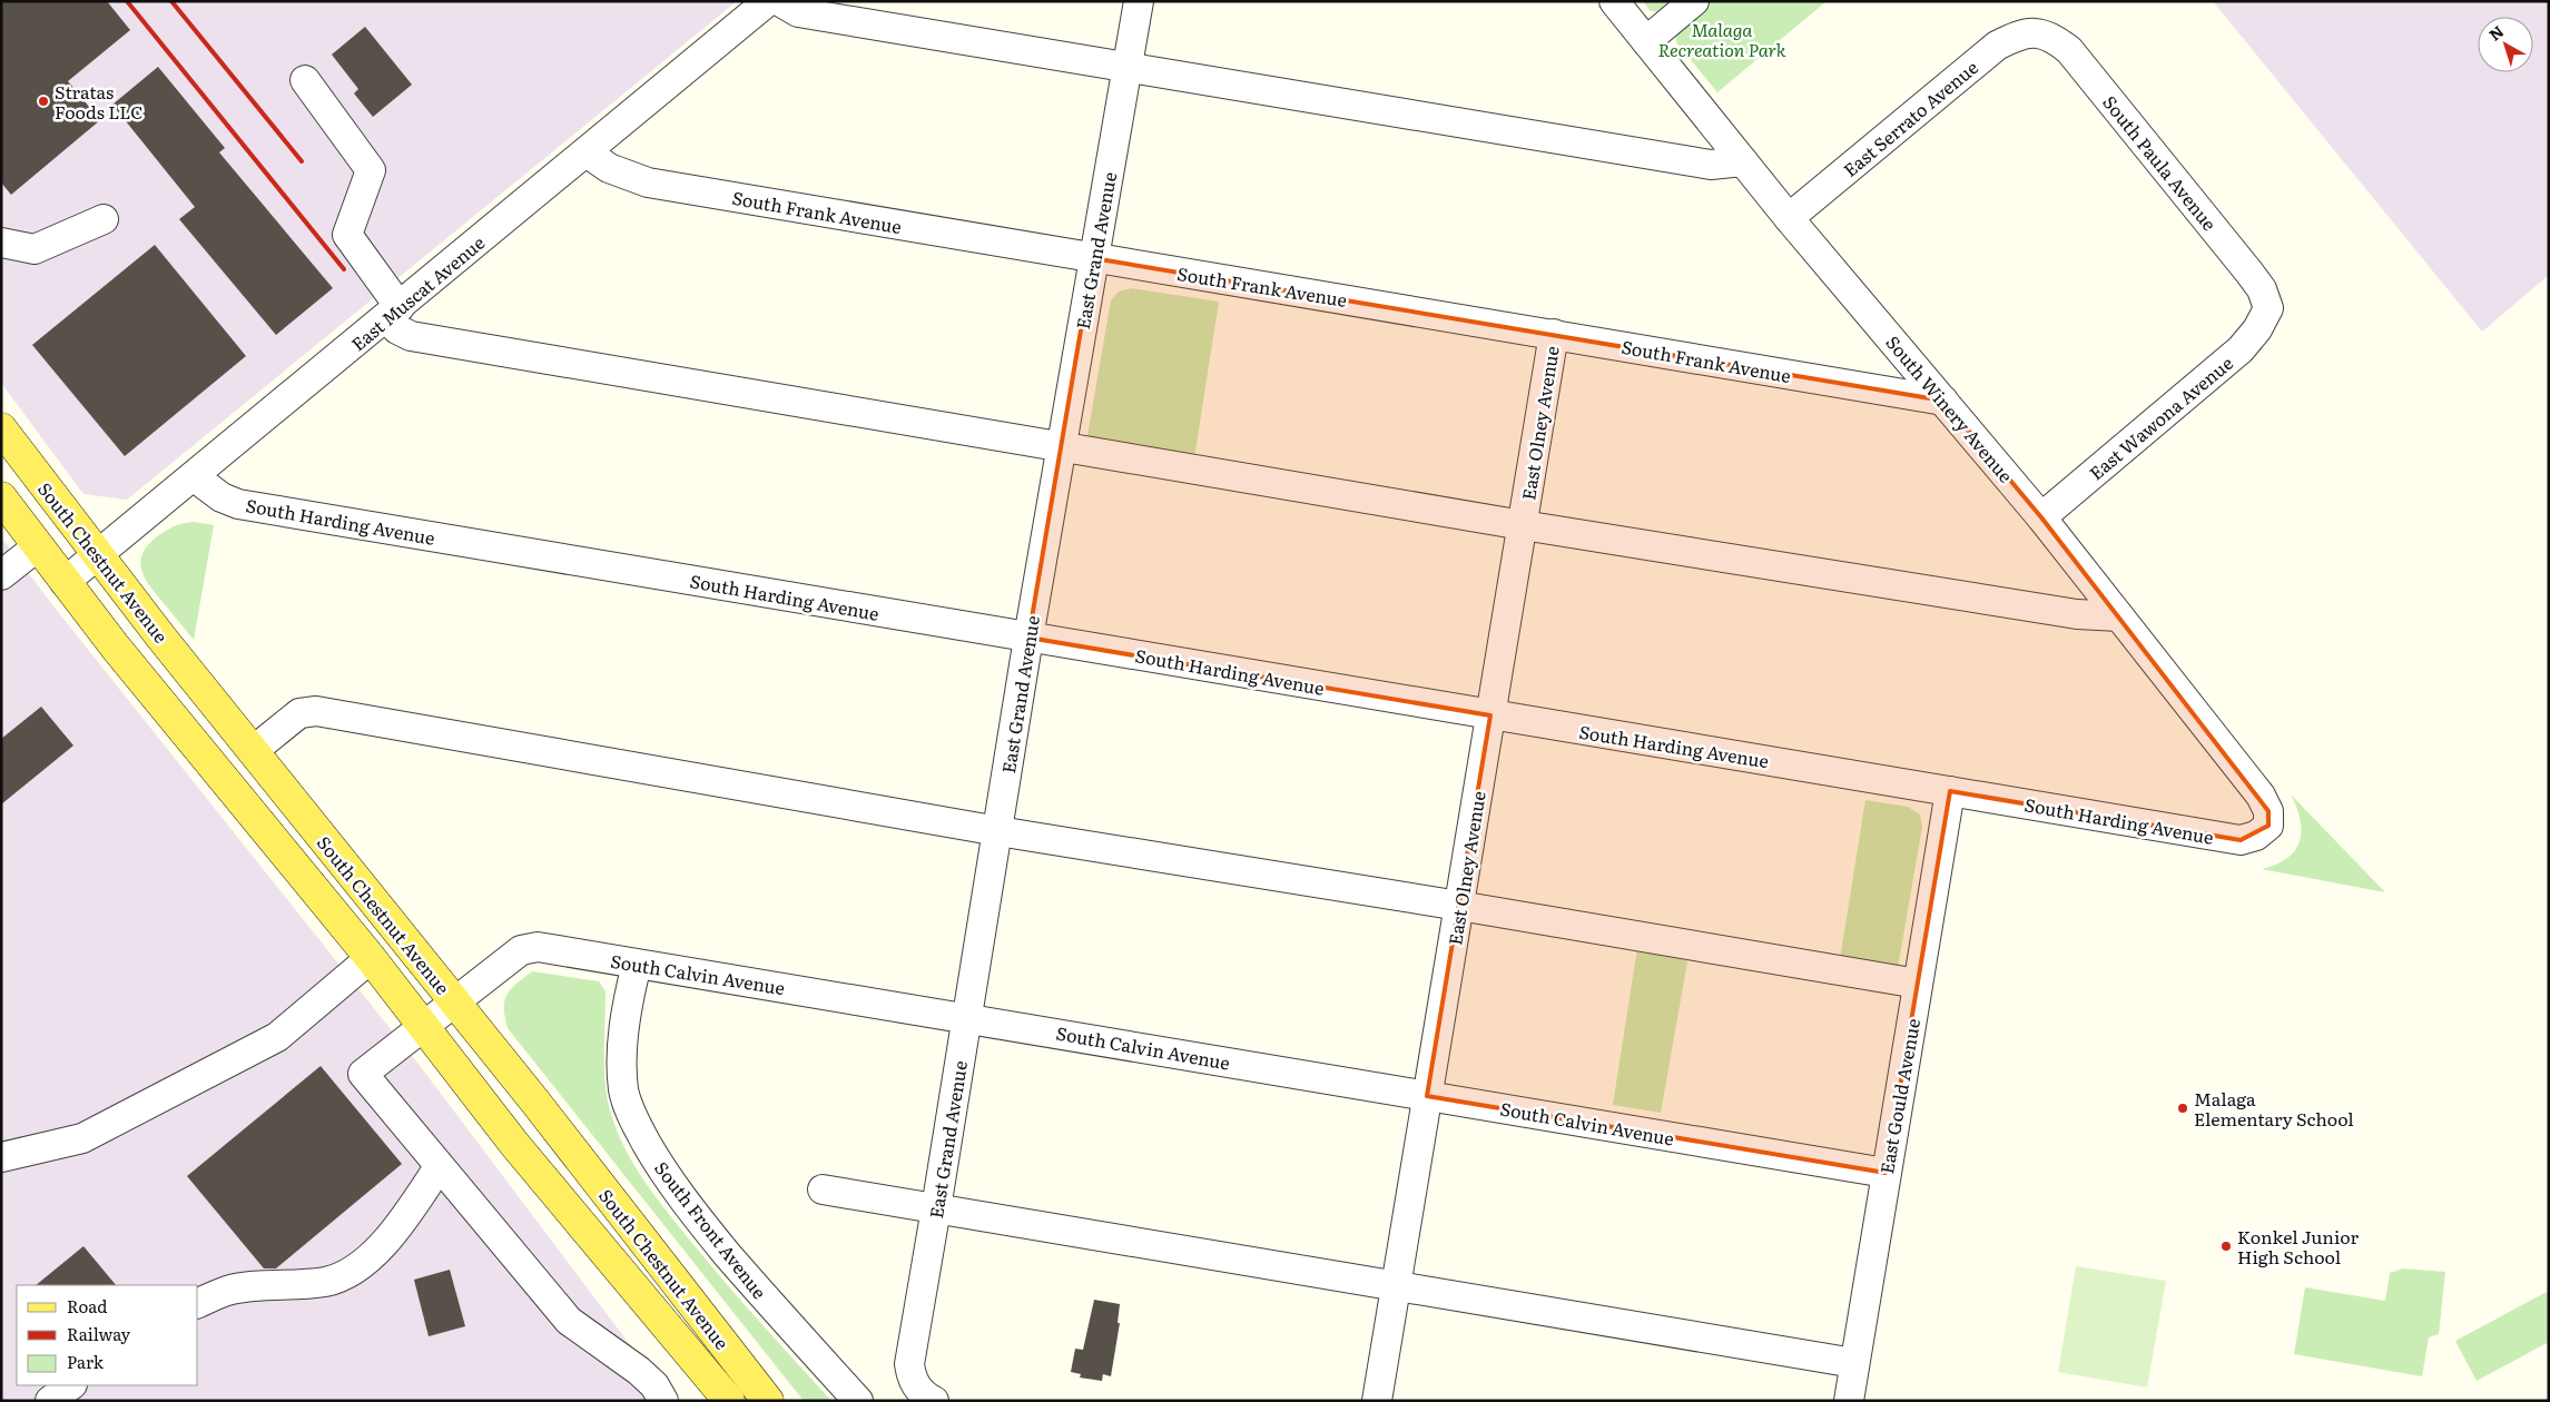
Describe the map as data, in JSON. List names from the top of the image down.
{
  "streets": {
    "main road": ["South Chestnut Avenue"],
    "street": [
      "East Serrato Avenue",
      "South Paula Avenue",
      "South Frank Avenue",
      "East Grand Avenue",
      "East Muscat Avenue",
      "South Winery Avenue",
      "East Wawona Avenue",
      "East Olney Avenue",
      "South Harding Avenue",
      "South Calvin Avenue",
      "East Gould Avenue",
      "South Front Avenue"
    ]
  },
  "crossings": [
    ["East Serrato Avenue", "South Paula Avenue"],
    ["East Serrato Avenue", "South Winery Avenue"],
    ["South Paula Avenue", "East Wawona Avenue"],
    ["South Frank Avenue", "East Grand Avenue"],
    ["South Frank Avenue", "East Muscat Avenue"],
    ["South Frank Avenue", "South Winery Avenue"],
    ["South Frank Avenue", "East Olney Avenue"],
    ["East Grand Avenue", "South Harding Avenue"],
    ["East Grand Avenue", "South Calvin Avenue"],
    ["East Muscat Avenue", "South Harding Avenue"],
    ["East Muscat Avenue", "South Chestnut Avenue"],
    ["South Winery Avenue", "East Wawona Avenue"],
    ["South Winery Avenue", "South Harding Avenue"],
    ["East Olney Avenue", "South Harding Avenue"],
    ["East Olney Avenue", "South Calvin Avenue"],
    ["South Harding Avenue", "East Gould Avenue"],
    ["South Chestnut Avenue", "South Calvin Avenue"],
    ["South Calvin Avenue", "East Gould Avenue"],
    ["South Calvin Avenue", "South Front Avenue"]
  ],
  "parks": ["Malaga Recreation Park"],
  "places": ["Stratas Foods LLC", "Malaga Elementary School", "Konkel Junior High School"],
  "legend": ["Road", "Railway", "Park"],
  "north": "top left"
}
